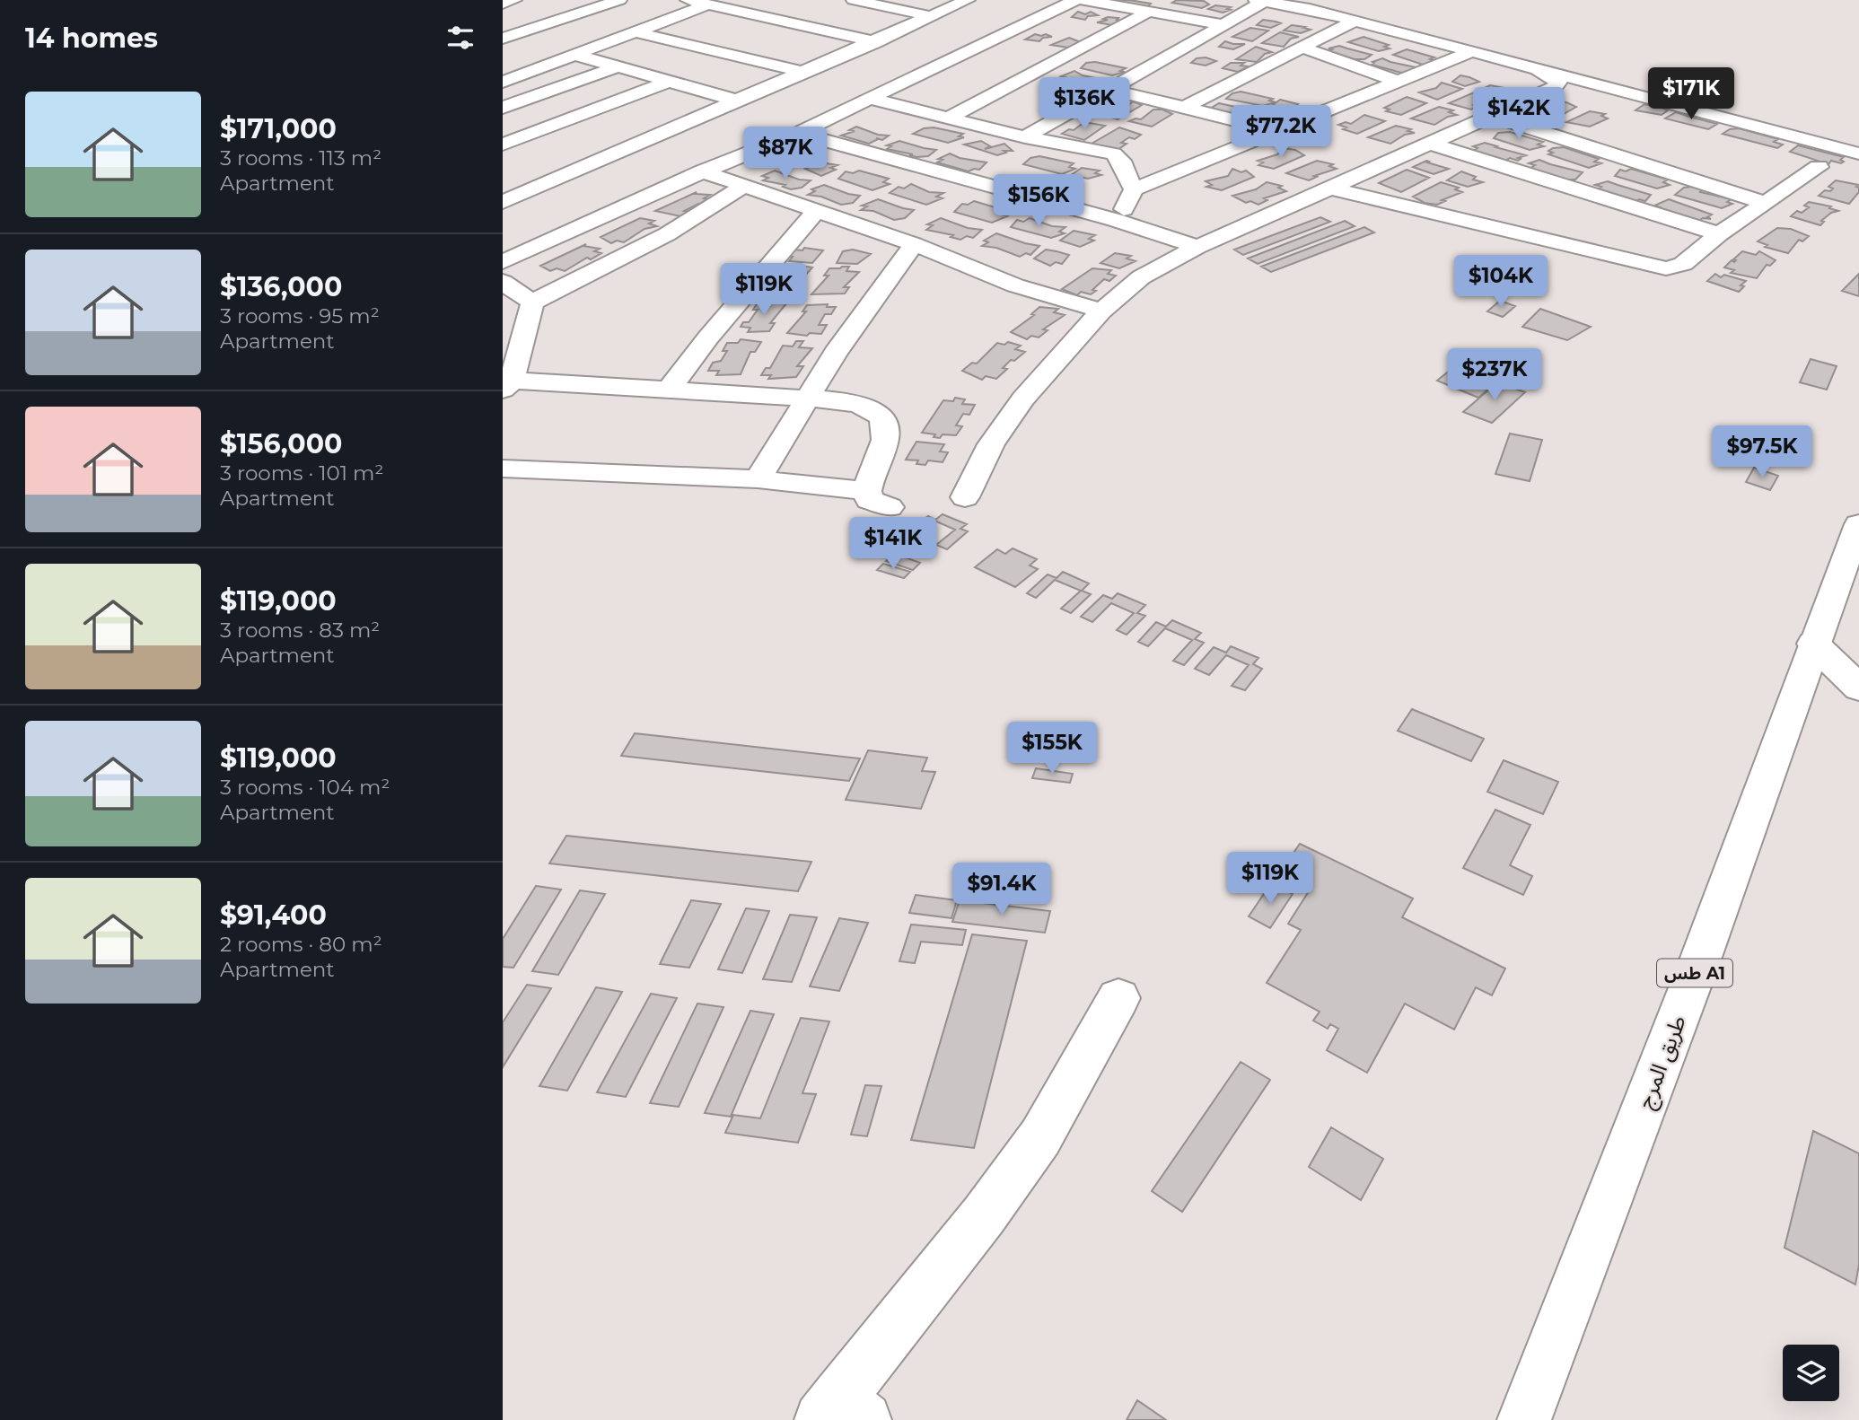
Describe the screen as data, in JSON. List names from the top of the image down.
{
  "streets": {
    "main road": ["طس A1", "طريق المرج"]
  },
  "page": {
    "heading": "14 homes",
    "price": [
      "$171K",
      "$136K",
      "$142K",
      "$77.2K",
      "$87K",
      "$156K",
      "$104K",
      "$119K",
      "$237K",
      "$97.5K",
      "$141K",
      "$155K",
      "$119K",
      "$91.4K"
    ],
    "list": [
      {
        "name": "$171,000",
        "note": "3 rooms · 113 m² · Apartment"
      },
      {
        "name": "$136,000",
        "note": "3 rooms · 95 m² · Apartment"
      },
      {
        "name": "$156,000",
        "note": "3 rooms · 101 m² · Apartment"
      },
      {
        "name": "$119,000",
        "note": "3 rooms · 83 m² · Apartment"
      },
      {
        "name": "$119,000",
        "note": "3 rooms · 104 m² · Apartment"
      },
      {
        "name": "$91,400",
        "note": "2 rooms · 80 m² · Apartment"
      }
    ]
  }
}
